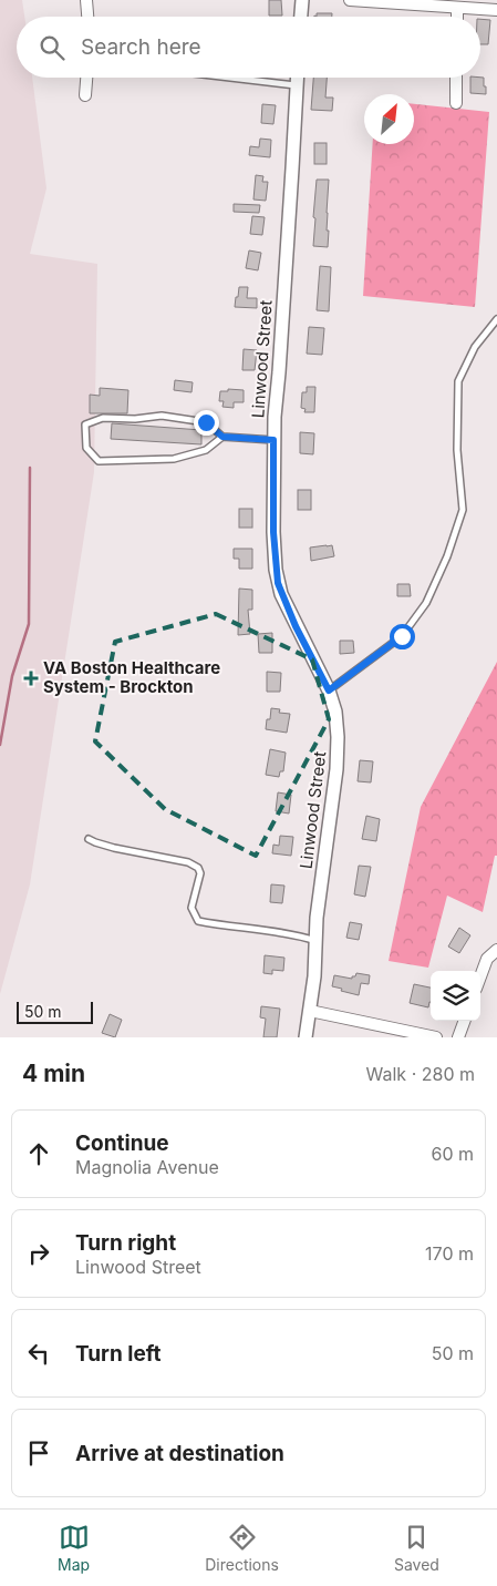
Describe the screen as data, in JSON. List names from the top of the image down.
{
  "streets": {
    "street": ["Linwood Street"]
  },
  "places": {
    "health": ["VA Boston Healthcare System - Brockton"]
  },
  "scale_bar": "50 m",
  "north": "top right",
  "page": {
    "search": "Search here",
    "scale": "50 m",
    "heading": ["4 min", "Walk · 280 m"],
    "list": [
      ["Continue", "Magnolia Avenue", "60 m"],
      ["Turn right", "Linwood Street", "170 m"],
      ["Turn left", "50 m"],
      "Arrive at destination"
    ],
    "nav": ["Map", "Directions", "Saved"]
  }
}
